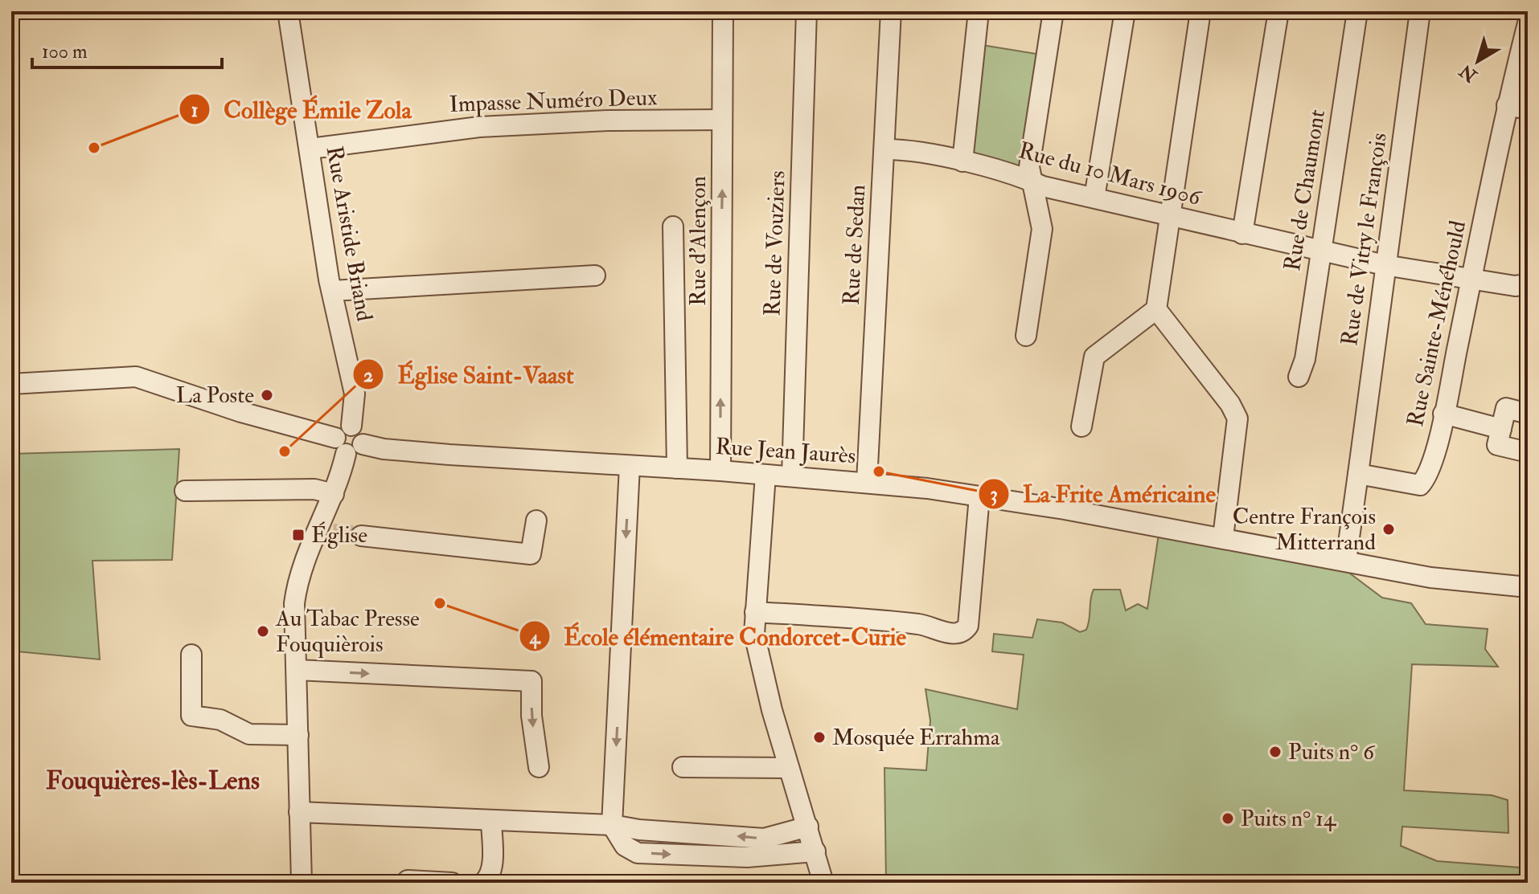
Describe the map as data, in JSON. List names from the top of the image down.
{
  "streets": {
    "street": [
      "Impasse Numéro Deux",
      "Rue du 10 Mars 1906",
      "Rue de Chaumont",
      "Rue Aristide Briand",
      "Rue de Vitry le François",
      "Rue d'Alençon",
      "Rue de Vouziers",
      "Rue de Sedan",
      "Rue Sainte-Ménéhould",
      "Rue Jean Jaurès"
    ]
  },
  "crossings": [
    ["Impasse Numéro Deux", "Rue Aristide Briand"],
    ["Impasse Numéro Deux", "Rue d'Alençon"],
    ["Rue du 10 Mars 1906", "Rue de Chaumont"],
    ["Rue du 10 Mars 1906", "Rue de Vitry le François"],
    ["Rue du 10 Mars 1906", "Rue de Sedan"],
    ["Rue du 10 Mars 1906", "Rue Sainte-Ménéhould"],
    ["Rue Aristide Briand", "Rue Jean Jaurès"],
    ["Rue de Vitry le François", "Rue Sainte-Ménéhould"],
    ["Rue d'Alençon", "Rue Jean Jaurès"],
    ["Rue de Vouziers", "Rue Jean Jaurès"],
    ["Rue de Sedan", "Rue Jean Jaurès"]
  ],
  "districts": ["Fouquières-lès-Lens"],
  "places": {
    "other": [
      "Collège Émile Zola",
      "La Poste",
      "Église Saint-Vaast",
      "La Frite Américaine",
      "Centre François Mitterrand",
      "École élémentaire Condorcet-Curie",
      "Au Tabac Presse Fouquièrois",
      "Mosquée Errahma",
      "Puits n° 6",
      "Puits n° 14"
    ],
    "transit": ["Église"]
  },
  "scale_bar": "100 m",
  "north": "bottom left"
}
